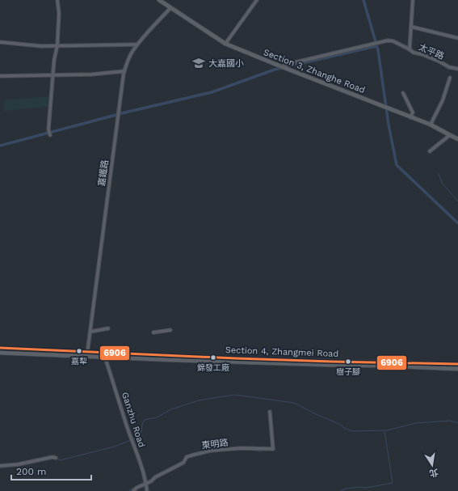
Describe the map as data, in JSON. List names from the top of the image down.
{
  "streets": {
    "main road": ["Section 3, Zhanghe Road", "Section 4, Zhangmei Road"],
    "street": [
      "太平路",
      "嘉鐵路",
      "Ganzhu Road",
      "東明路"
    ]
  },
  "crossings": [
    ["Section 3, Zhanghe Road", "嘉鐵路"],
    ["Section 4, Zhangmei Road", "Ganzhu Road"],
    ["Ganzhu Road", "東明路"]
  ],
  "places": {
    "school or university": ["大嘉國小"],
    "other": ["嘉犁", "錦發工廠", "樹子腳"]
  },
  "lines": ["transit line 6906"],
  "scale_bar": "200 m",
  "north": "bottom"
}
